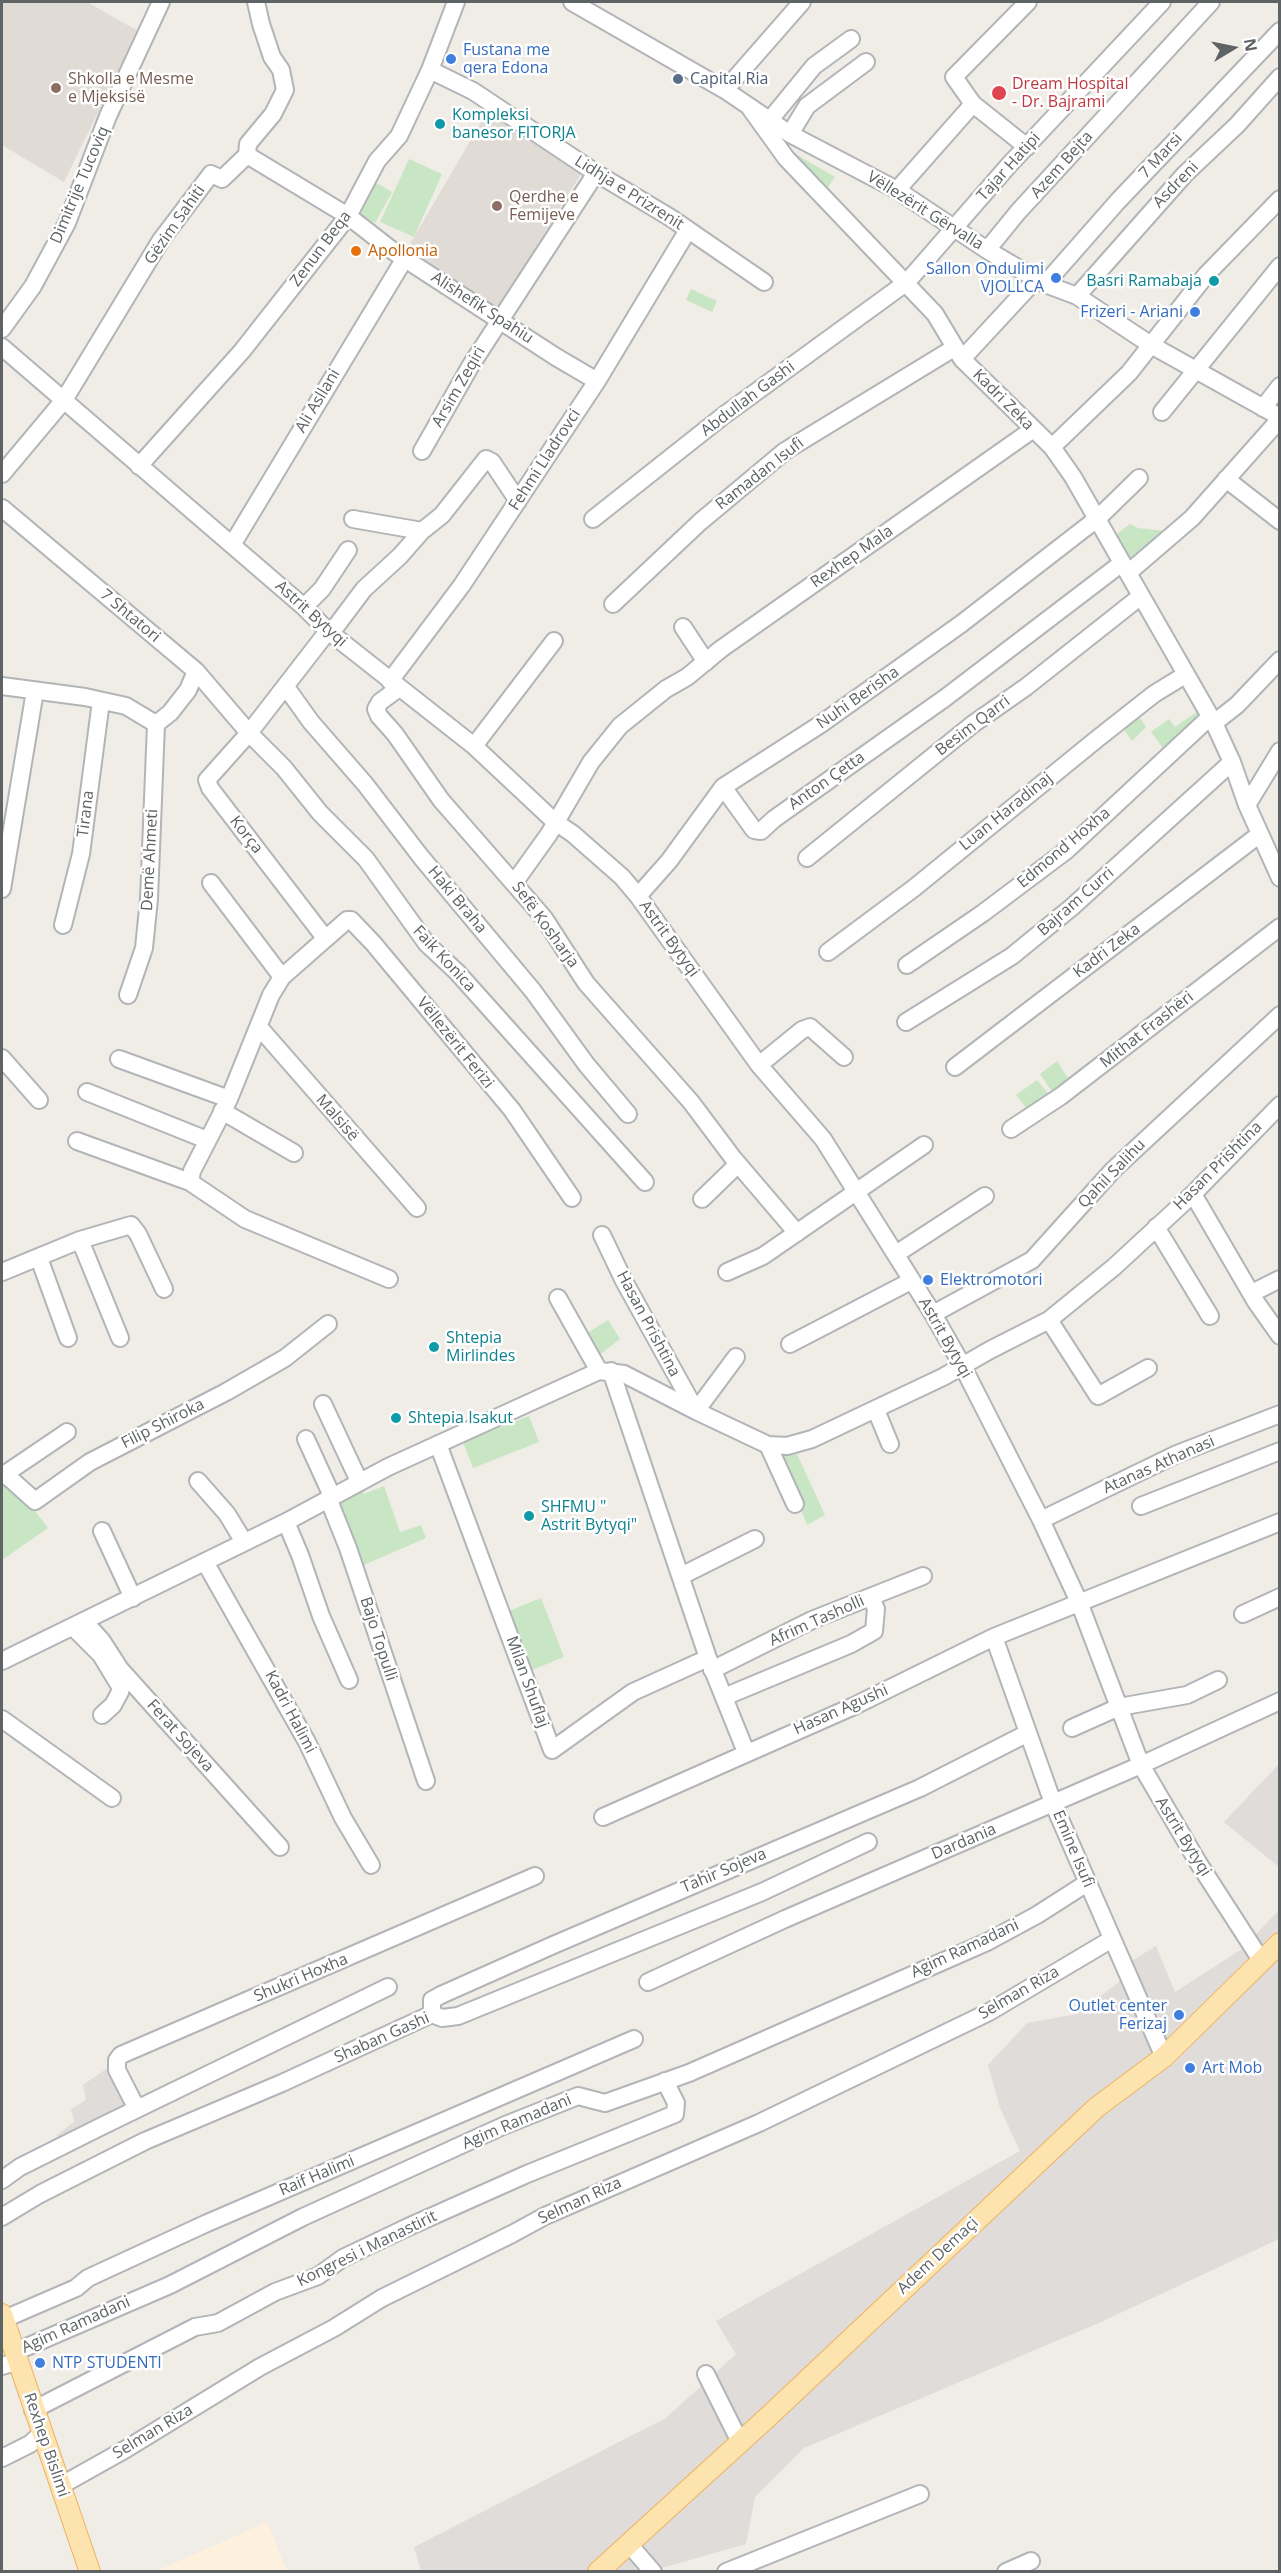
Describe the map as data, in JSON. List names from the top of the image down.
{
  "streets": {
    "main road": ["Adem Demaçi", "Rexhep Bislimi"],
    "street": [
      "7 Marsi",
      "Azem Bejta",
      "Tajar Hatipi",
      "Dimitrije Tucoviq",
      "Asdreni",
      "Lidhja e Prizrenit",
      "Vëllezërit Gërvalla",
      "Gëzim Sahiti",
      "Zenun Beqa",
      "Alishefik Spahiu",
      "Arsim Zeqiri",
      "Abdullah Gashi",
      "Kadri Zeka",
      "Ali Asllani",
      "Fehmi Lladrovci",
      "Ramadan Isufi",
      "Rexhep Mala",
      "Astrit Bytyqi",
      "7 Shtatori",
      "Nuhi Berisha",
      "Besim Qarri",
      "Anton Çetta",
      "Luan Haradinaj",
      "Tirana",
      "Korça",
      "Edmond Hoxha",
      "Demë Ahmeti",
      "Haki Braha",
      "Bajram Curri",
      "Sefë Kosharja",
      "Faik Konica",
      "Mithat Frashëri",
      "Vëllezërit Ferizi",
      "Malsisë",
      "Hasan Prishtina",
      "Qahil Salihu",
      "Filip Shiroka",
      "Atanas Athanasi",
      "Afrim Tasholli",
      "Bajo Topulli",
      "Milan Shuflaj",
      "Hasan Agushi",
      "Kadri Halimi",
      "Ferat Sojeva",
      "Dardania",
      "Emine Isufi",
      "Tahir Sojeva",
      "Agim Ramadani",
      "Shukri Hoxha",
      "Selman Riza",
      "Shaban Gashi",
      "Raif Halimi",
      "Kongresi i Manastirit"
    ]
  },
  "crossings": [
    ["7 Marsi", "Vëllezërit Gërvalla"],
    ["7 Marsi", "Kadri Zeka"],
    ["7 Marsi", "Ramadan Isufi"],
    ["Azem Bejta", "Vëllezërit Gërvalla"],
    ["Tajar Hatipi", "Vëllezërit Gërvalla"],
    ["Tajar Hatipi", "Abdullah Gashi"],
    ["Tajar Hatipi", "Kadri Zeka"],
    ["Asdreni", "Vëllezërit Gërvalla"],
    ["Lidhja e Prizrenit", "Zenun Beqa"],
    ["Lidhja e Prizrenit", "Arsim Zeqiri"],
    ["Lidhja e Prizrenit", "Fehmi Lladrovci"],
    ["Vëllezërit Gërvalla", "Kadri Zeka"],
    ["Vëllezërit Gërvalla", "Anton Çetta"],
    ["Gëzim Sahiti", "Alishefik Spahiu"],
    ["Gëzim Sahiti", "Astrit Bytyqi"],
    ["Zenun Beqa", "Alishefik Spahiu"],
    ["Zenun Beqa", "Astrit Bytyqi"],
    ["Alishefik Spahiu", "Arsim Zeqiri"],
    ["Alishefik Spahiu", "Ali Asllani"],
    ["Alishefik Spahiu", "Fehmi Lladrovci"],
    ["Abdullah Gashi", "Kadri Zeka"],
    ["Kadri Zeka", "Ramadan Isufi"],
    ["Kadri Zeka", "Rexhep Mala"],
    ["Kadri Zeka", "Nuhi Berisha"],
    ["Kadri Zeka", "Besim Qarri"],
    ["Kadri Zeka", "Anton Çetta"],
    ["Kadri Zeka", "Luan Haradinaj"],
    ["Kadri Zeka", "Edmond Hoxha"],
    ["Kadri Zeka", "Bajram Curri"],
    ["Ali Asllani", "Astrit Bytyqi"],
    ["Fehmi Lladrovci", "Astrit Bytyqi"],
    ["Fehmi Lladrovci", "Sefë Kosharja"],
    ["Rexhep Mala", "Astrit Bytyqi"],
    ["Rexhep Mala", "Sefë Kosharja"],
    ["Astrit Bytyqi", "Nuhi Berisha"],
    ["Astrit Bytyqi", "Sefë Kosharja"],
    ["Astrit Bytyqi", "Hasan Prishtina"],
    ["Astrit Bytyqi", "Qahil Salihu"],
    ["Astrit Bytyqi", "Atanas Athanasi"],
    ["Astrit Bytyqi", "Hasan Agushi"],
    ["Astrit Bytyqi", "Dardania"],
    ["Astrit Bytyqi", "Adem Demaçi"],
    ["7 Shtatori", "Korça"],
    ["7 Shtatori", "Faik Konica"],
    ["Nuhi Berisha", "Anton Çetta"],
    ["Korça", "Faik Konica"],
    ["Korça", "Vëllezërit Ferizi"],
    ["Afrim Tasholli", "Milan Shuflaj"],
    ["Hasan Agushi", "Emine Isufi"],
    ["Dardania", "Emine Isufi"],
    ["Emine Isufi", "Tahir Sojeva"],
    ["Emine Isufi", "Agim Ramadani"],
    ["Emine Isufi", "Selman Riza"],
    ["Emine Isufi", "Adem Demaçi"],
    ["Tahir Sojeva", "Shaban Gashi"],
    ["Agim Ramadani", "Kongresi i Manastirit"],
    ["Agim Ramadani", "Rexhep Bislimi"],
    ["Selman Riza", "Rexhep Bislimi"],
    ["Raif Halimi", "Rexhep Bislimi"],
    ["Kongresi i Manastirit", "Rexhep Bislimi"]
  ],
  "places": [
    "Fustana me qera Edona",
    "Capital Ria",
    "Shkolla e Mesme e Mjeksisë",
    "Dream Hospital - Dr. Bajrami",
    "Kompleksi banesor FITORJA",
    "Qerdhe e Femijeve",
    "Apollonia",
    "Sallon Ondulimi VJOLLCA",
    "Basri Ramabaja",
    "Frizeri - Ariani",
    "Elektromotori",
    "Shtepia Mirlindes",
    "Shtepia Isakut",
    "SHFMU \" Astrit Bytyqi\"",
    "Outlet center Ferizaj",
    "Art Mob",
    "NTP STUDENTI"
  ],
  "north": "right"
}
